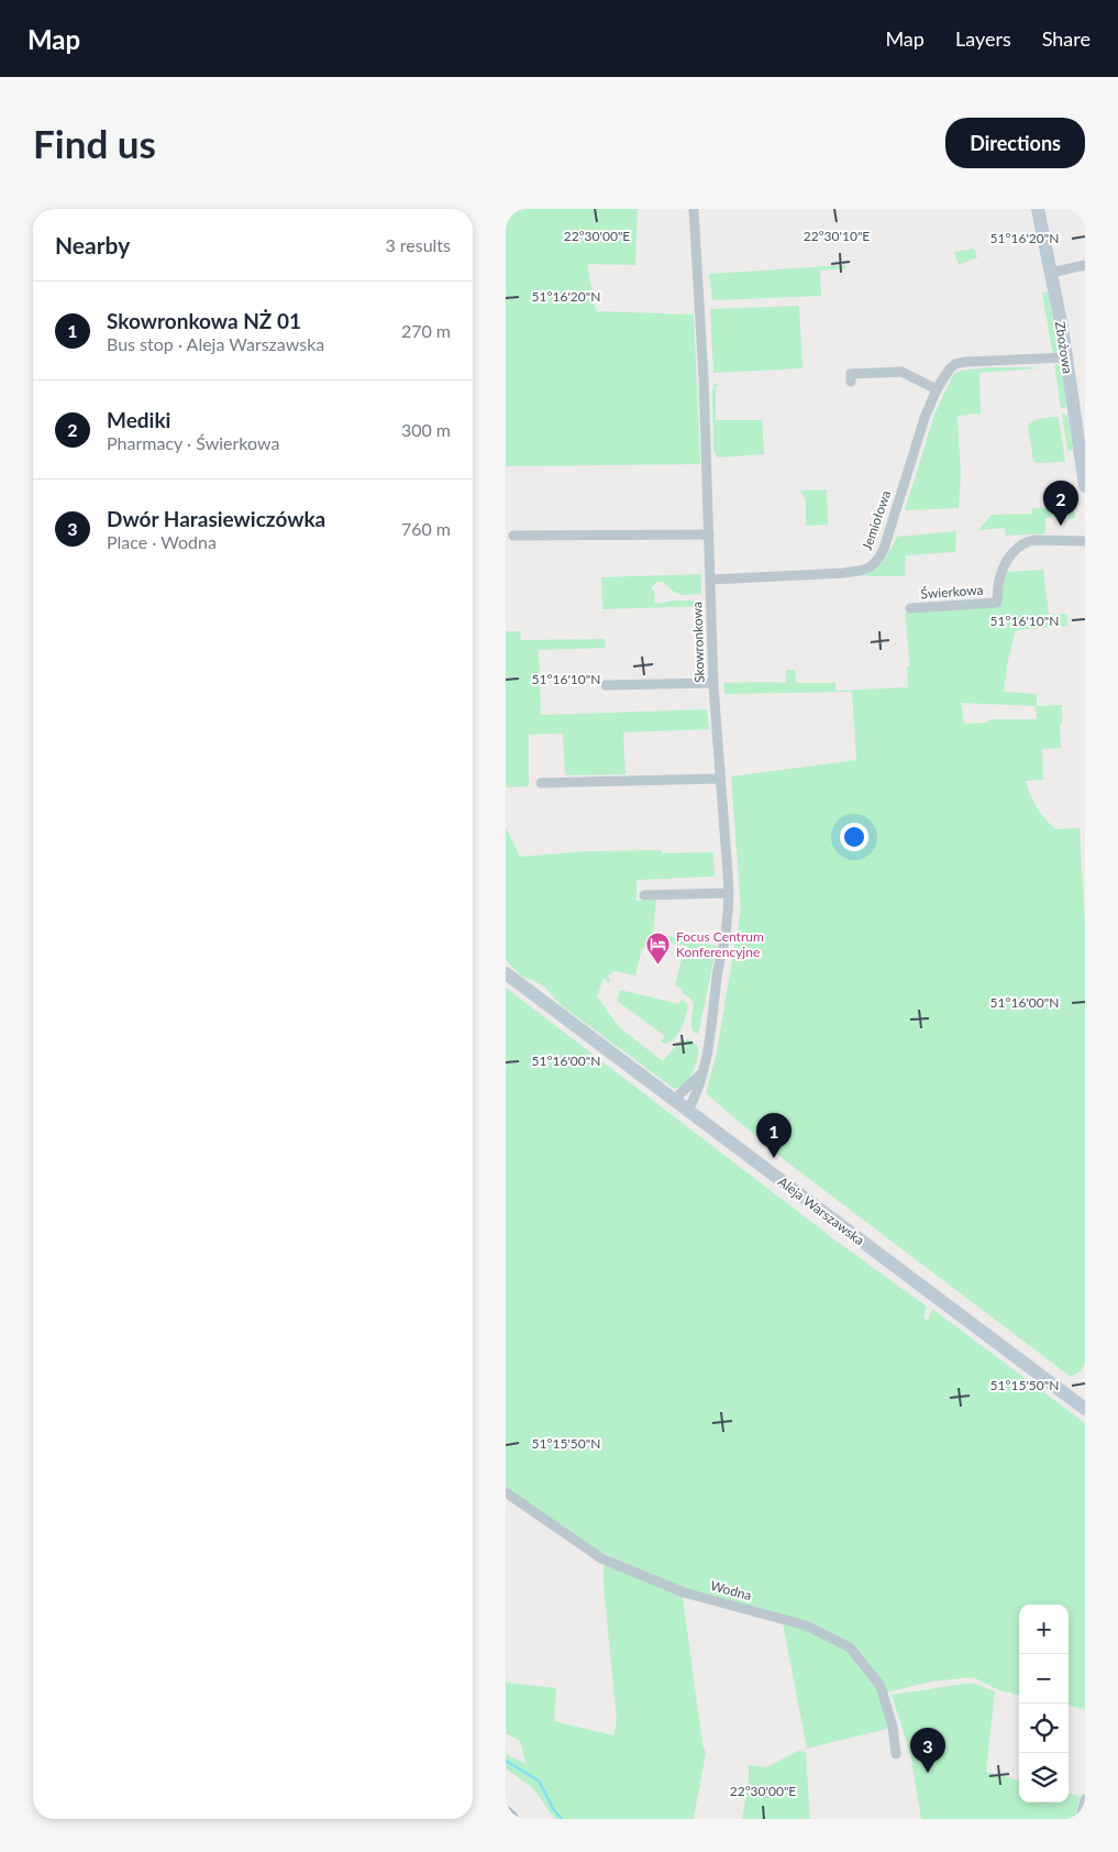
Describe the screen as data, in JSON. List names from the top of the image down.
{
  "streets": {
    "street": [
      "Zbożowa",
      "Jemiołowa",
      "Świerkowa",
      "Skowronkowa",
      "Aleja Warszawska",
      "Wodna"
    ]
  },
  "crossings": [
    ["Zbożowa", "Jemiołowa"],
    ["Jemiołowa", "Skowronkowa"],
    ["Skowronkowa", "Aleja Warszawska"]
  ],
  "places": {
    "hotel": ["Focus Centrum Konferencyjne"]
  },
  "page": {
    "header": "Map",
    "nav": ["Map", "Layers", "Share"],
    "buttons": "Directions",
    "title": "Find us",
    "heading": ["Nearby", "3 results"],
    "list": [
      {
        "mark": "1",
        "name": "Skowronkowa NŻ 01",
        "note": "Bus stop · Aleja Warszawska",
        "value": "270 m"
      },
      {
        "mark": "2",
        "name": "Mediki",
        "note": "Pharmacy · Świerkowa",
        "value": "300 m"
      },
      {
        "mark": "3",
        "name": "Dwór Harasiewiczówka",
        "note": "Place · Wodna",
        "value": "760 m"
      }
    ],
    "pins": ["2", "1", "3"],
    "map_buttons": ["+", "−"]
  },
  "coordinates": [
    "22°30'00\"E",
    "22°30'10\"E",
    "51°16'20\"N",
    "51°16'10\"N",
    "51°16'00\"N",
    "51°15'50\"N"
  ]
}
